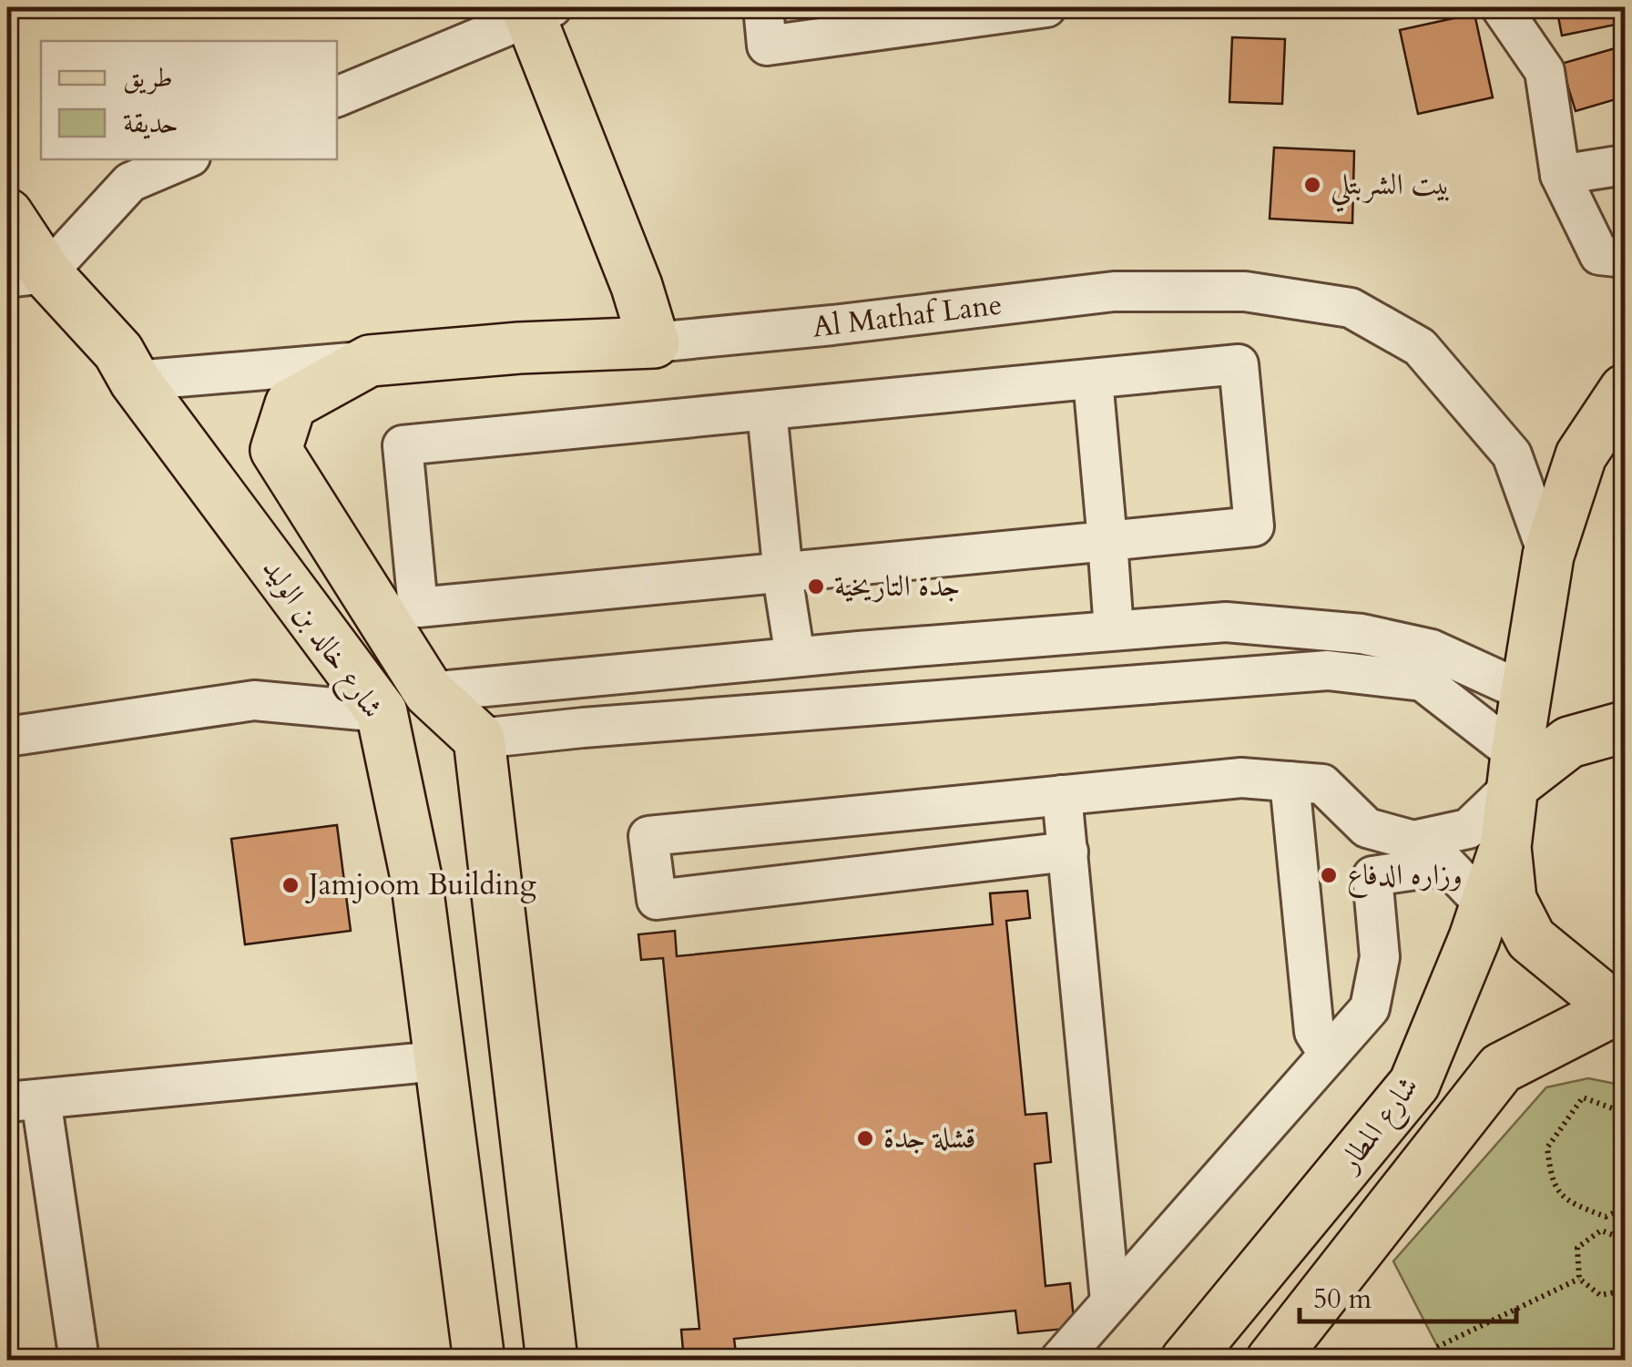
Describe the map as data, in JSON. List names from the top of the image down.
{
  "streets": {
    "main road": ["Al Mathaf Lane", "شارع خالد بن الوليد", "شارع المطار"]
  },
  "crossings": [
    ["Al Mathaf Lane", "شارع خالد بن الوليد"]
  ],
  "places": [
    "بيت الشربتلي",
    "جدة التاريخية",
    "وزاره الدفاع",
    "Jamjoom Building",
    "قشلة جدة"
  ],
  "legend": ["طريق", "حديقة"],
  "scale_bar": "50 m"
}
